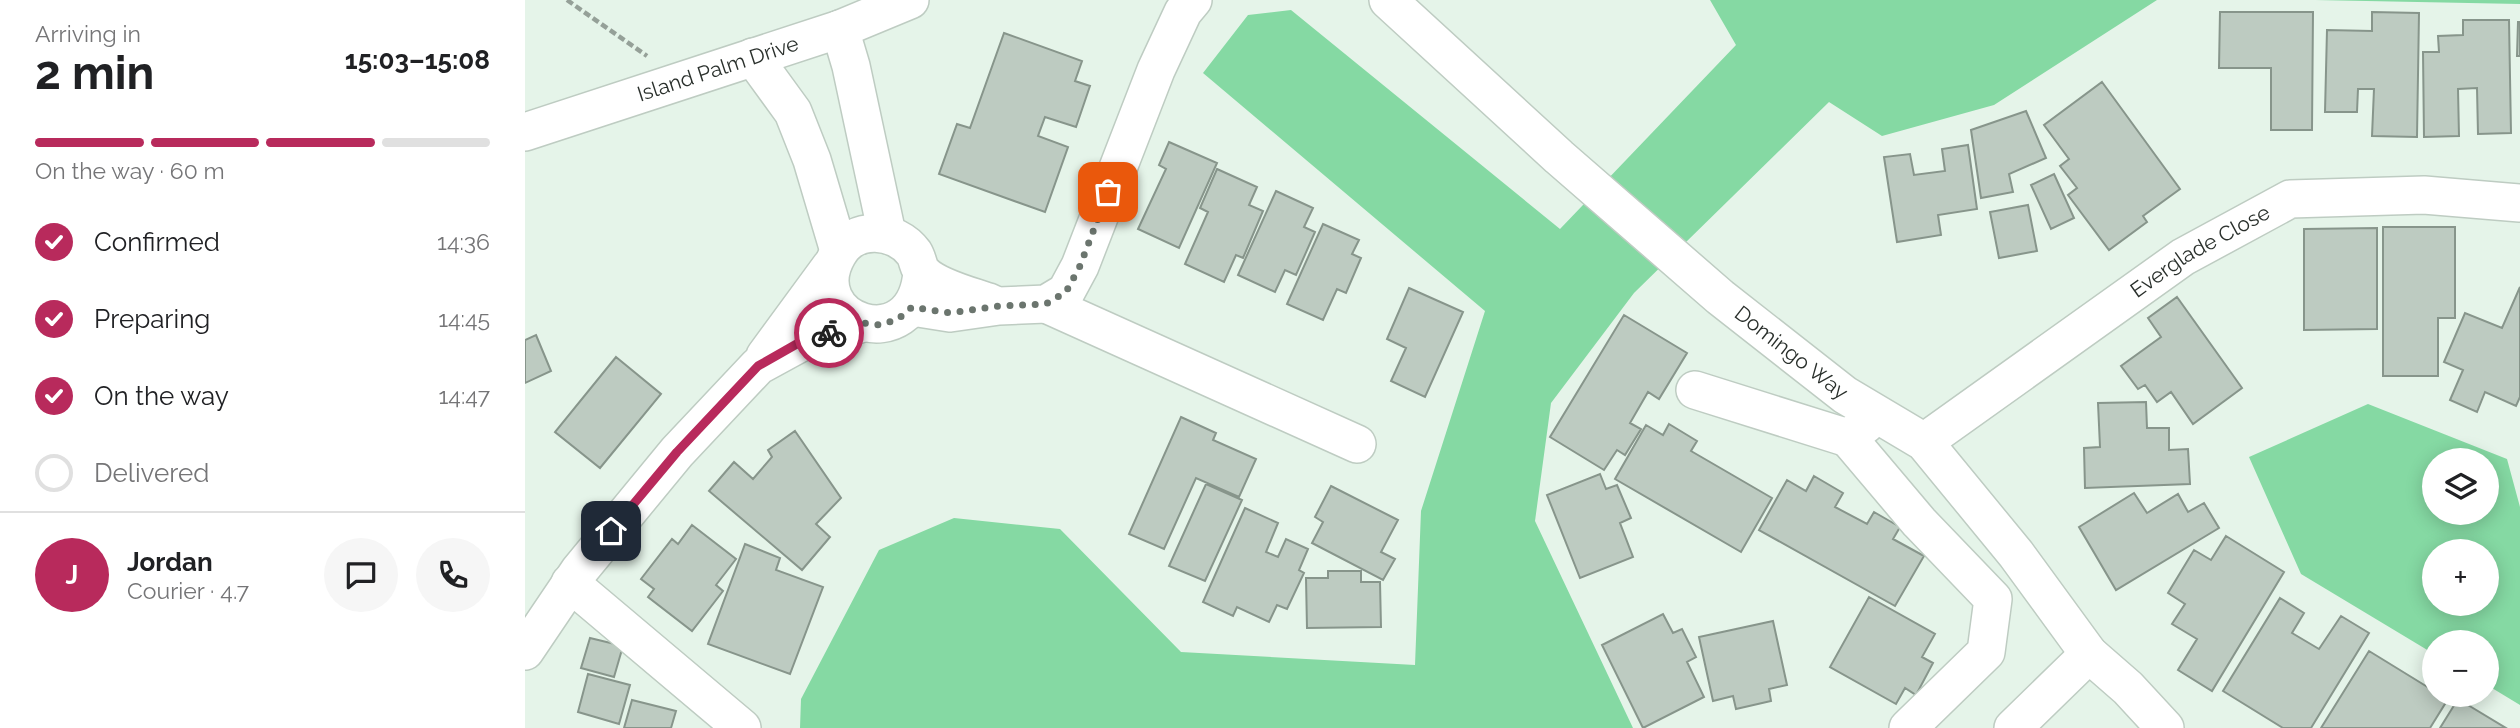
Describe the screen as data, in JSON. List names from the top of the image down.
{
  "streets": {
    "street": ["Island Palm Drive", "Everglade Close", "Domingo Way"]
  },
  "crossings": [
    ["Everglade Close", "Domingo Way"]
  ],
  "page": {
    "heading": ["2 min", "Arriving in", "15:03–15:08"],
    "panel": ["Jordan", "Courier · 4.7"],
    "bar": "On the way · 60 m",
    "list": [
      ["Confirmed", "14:36"],
      ["Preparing", "14:45"],
      ["On the way", "14:47"],
      "Delivered"
    ],
    "map_buttons": ["+", "−"],
    "round": "J"
  }
}
